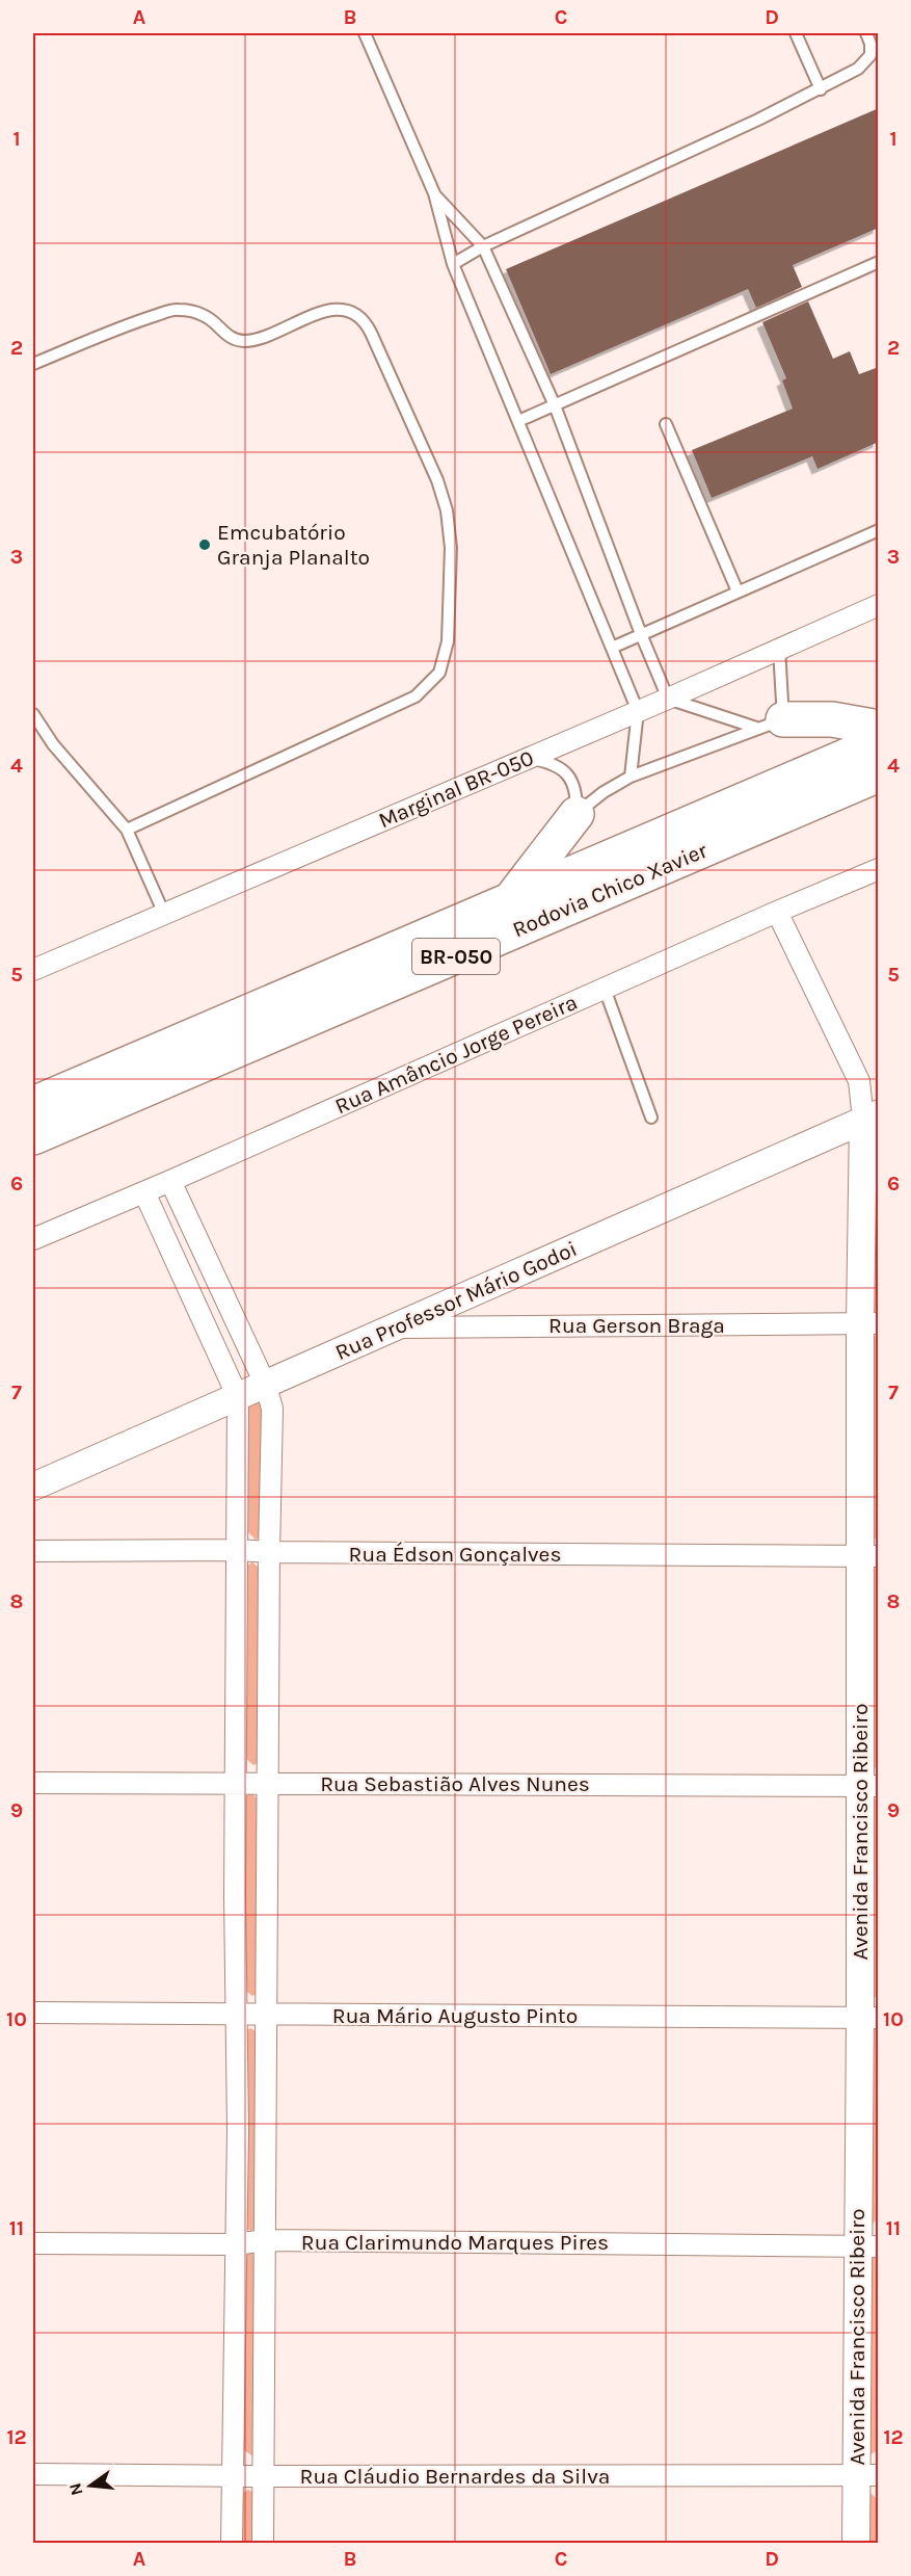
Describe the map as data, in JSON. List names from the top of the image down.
{
  "streets": {
    "highway": ["Rodovia Chico Xavier", "BR-050"],
    "street": [
      "Marginal BR-050",
      "Rua Amâncio Jorge Pereira",
      "Rua Professor Mário Godoi",
      "Rua Gerson Braga",
      "Rua Édson Gonçalves",
      "Rua Sebastião Alves Nunes",
      "Avenida Francisco Ribeiro",
      "Rua Mário Augusto Pinto",
      "Rua Clarimundo Marques Pires",
      "Rua Cláudio Bernardes da Silva"
    ]
  },
  "crossings": [
    ["Rua Professor Mário Godoi", "Rua Gerson Braga"],
    ["Rua Professor Mário Godoi", "Avenida Francisco Ribeiro"],
    ["Rua Gerson Braga", "Avenida Francisco Ribeiro"],
    ["Rua Édson Gonçalves", "Avenida Francisco Ribeiro"],
    ["Rua Sebastião Alves Nunes", "Avenida Francisco Ribeiro"],
    ["Avenida Francisco Ribeiro", "Rua Mário Augusto Pinto"],
    ["Avenida Francisco Ribeiro", "Rua Clarimundo Marques Pires"],
    ["Avenida Francisco Ribeiro", "Rua Cláudio Bernardes da Silva"]
  ],
  "places": ["Emcubatório Granja Planalto"],
  "north": "left",
  "grid": {
    "columns": [
      "A",
      "B",
      "C",
      "D"
    ],
    "rows": [
      "1",
      "2",
      "3",
      "4",
      "5",
      "6",
      "7",
      "8",
      "9",
      "10",
      "11",
      "12"
    ]
  }
}
